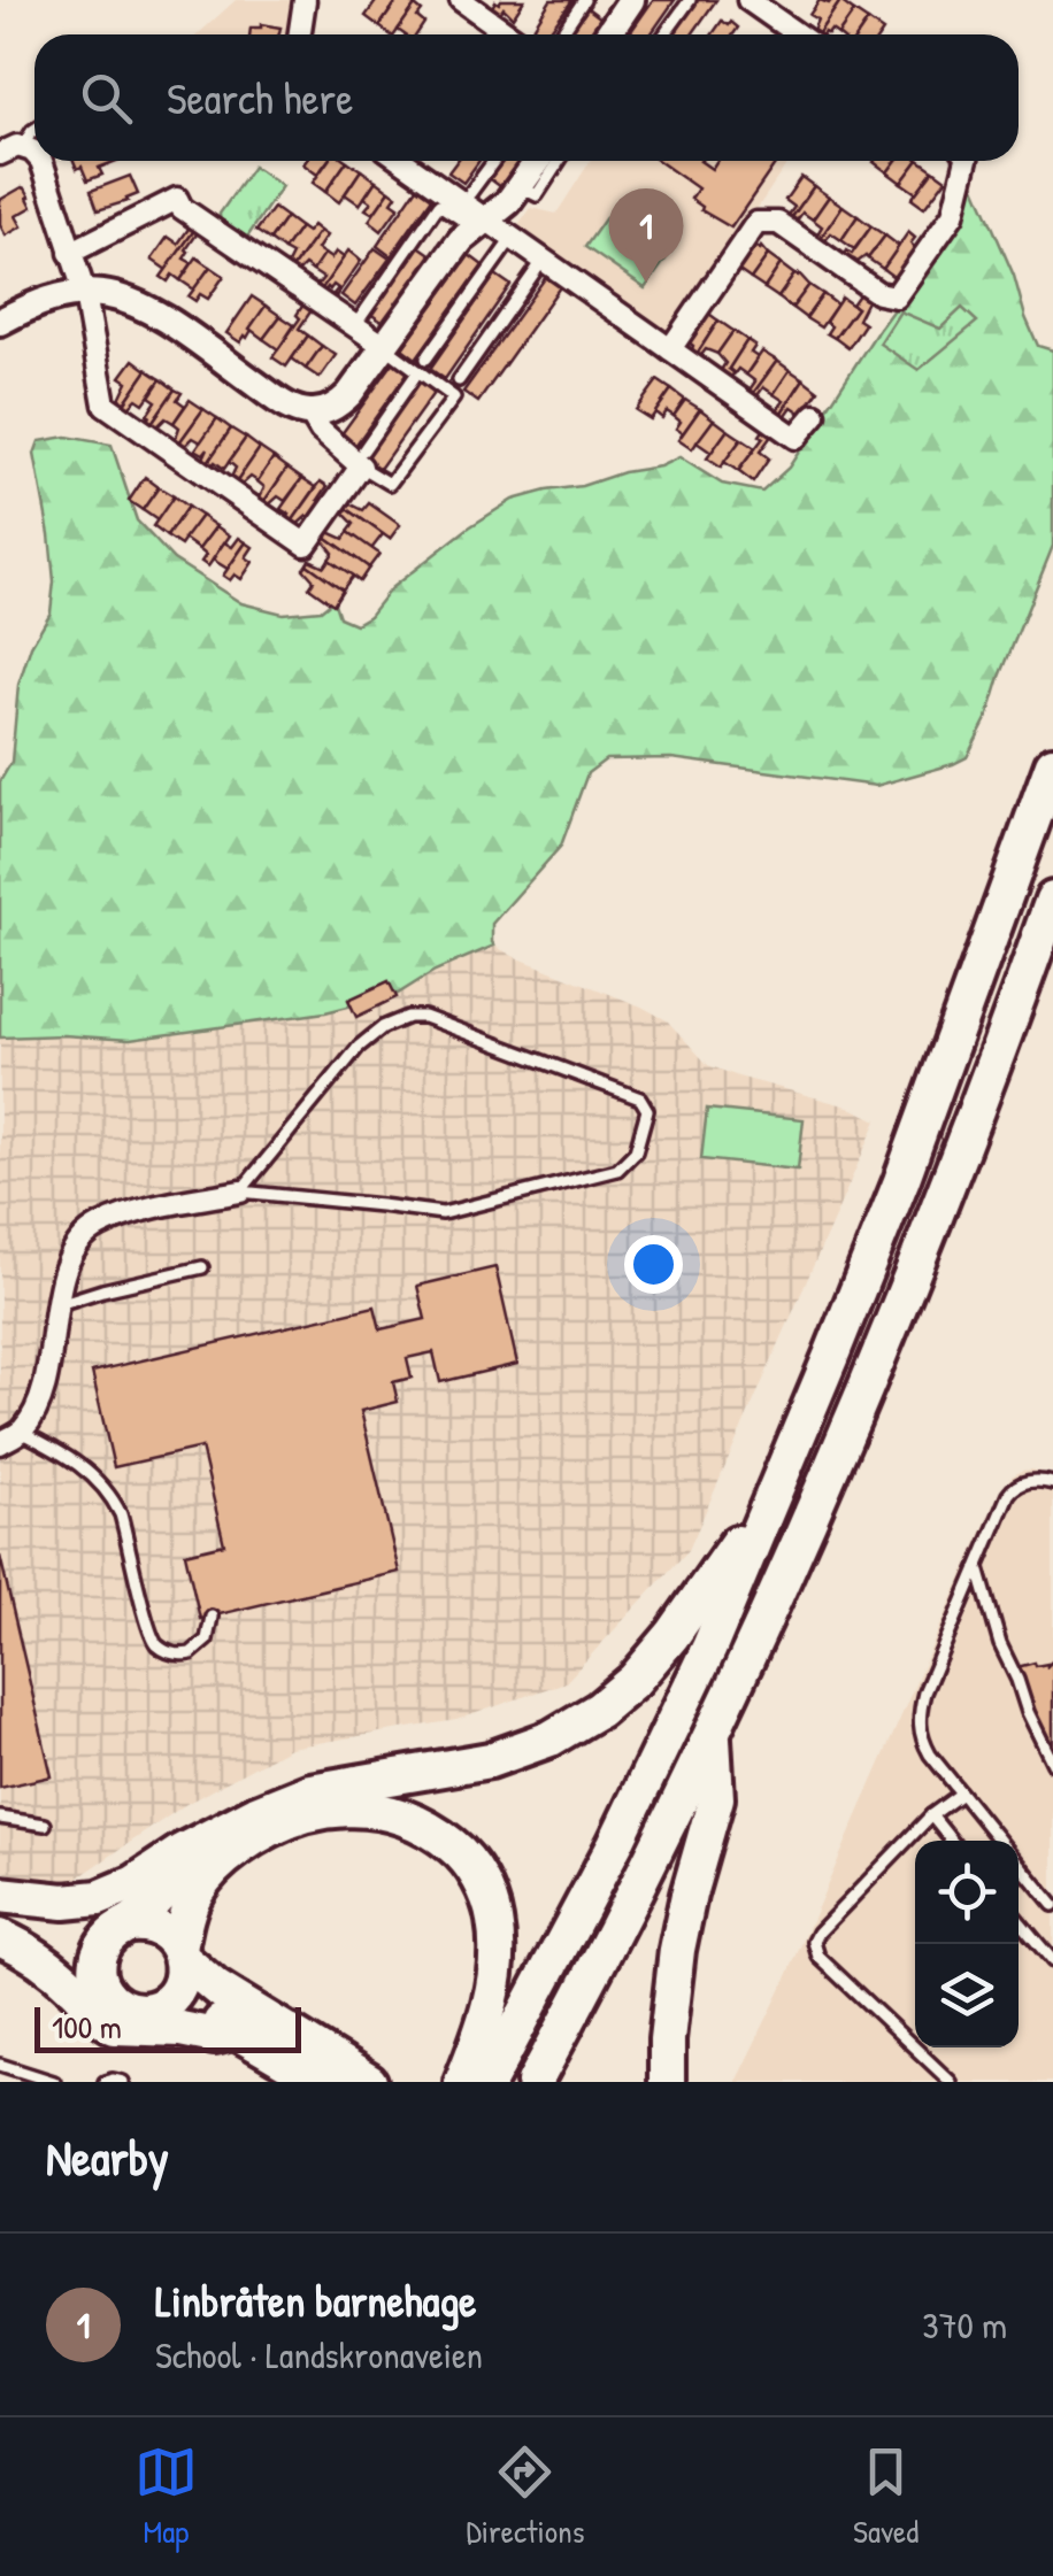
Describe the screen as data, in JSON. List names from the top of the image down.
{
  "scale_bar": "100 m",
  "page": {
    "search": "Search here",
    "pins": "1",
    "scale": "100 m",
    "heading": "Nearby",
    "list": [
      {
        "mark": "1",
        "name": "Linbråten barnehage",
        "note": "School · Landskronaveien",
        "value": "370 m"
      }
    ],
    "nav": ["Map", "Directions", "Saved"]
  }
}
